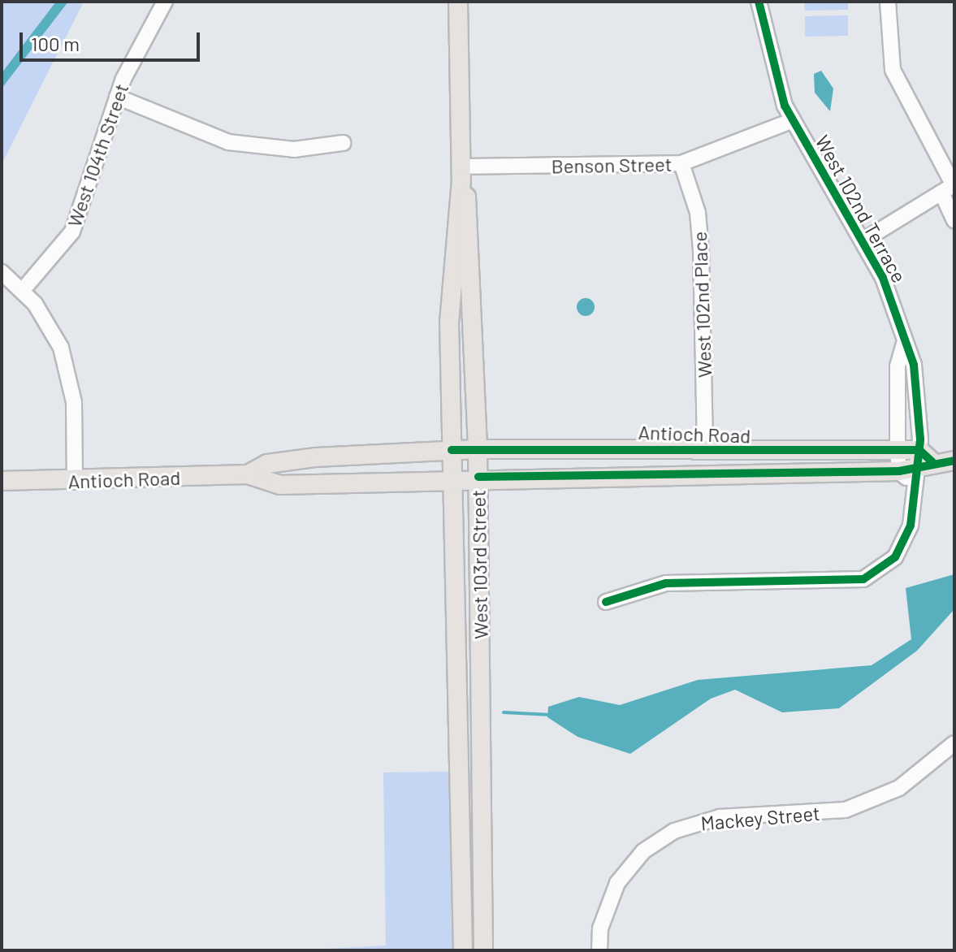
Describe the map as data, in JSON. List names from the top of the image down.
{
  "streets": {
    "main road": ["Antioch Road", "West 103rd Street"],
    "street": [
      "West 104th Street",
      "Benson Street",
      "West 102nd Terrace",
      "West 102nd Place",
      "Mackey Street"
    ]
  },
  "crossings": [
    ["Benson Street", "West 102nd Terrace"],
    ["Benson Street", "West 102nd Place"],
    ["Benson Street", "West 103rd Street"],
    ["West 102nd Terrace", "Antioch Road"],
    ["West 102nd Place", "Antioch Road"],
    ["Antioch Road", "West 103rd Street"]
  ],
  "scale_bar": "100 m"
}
